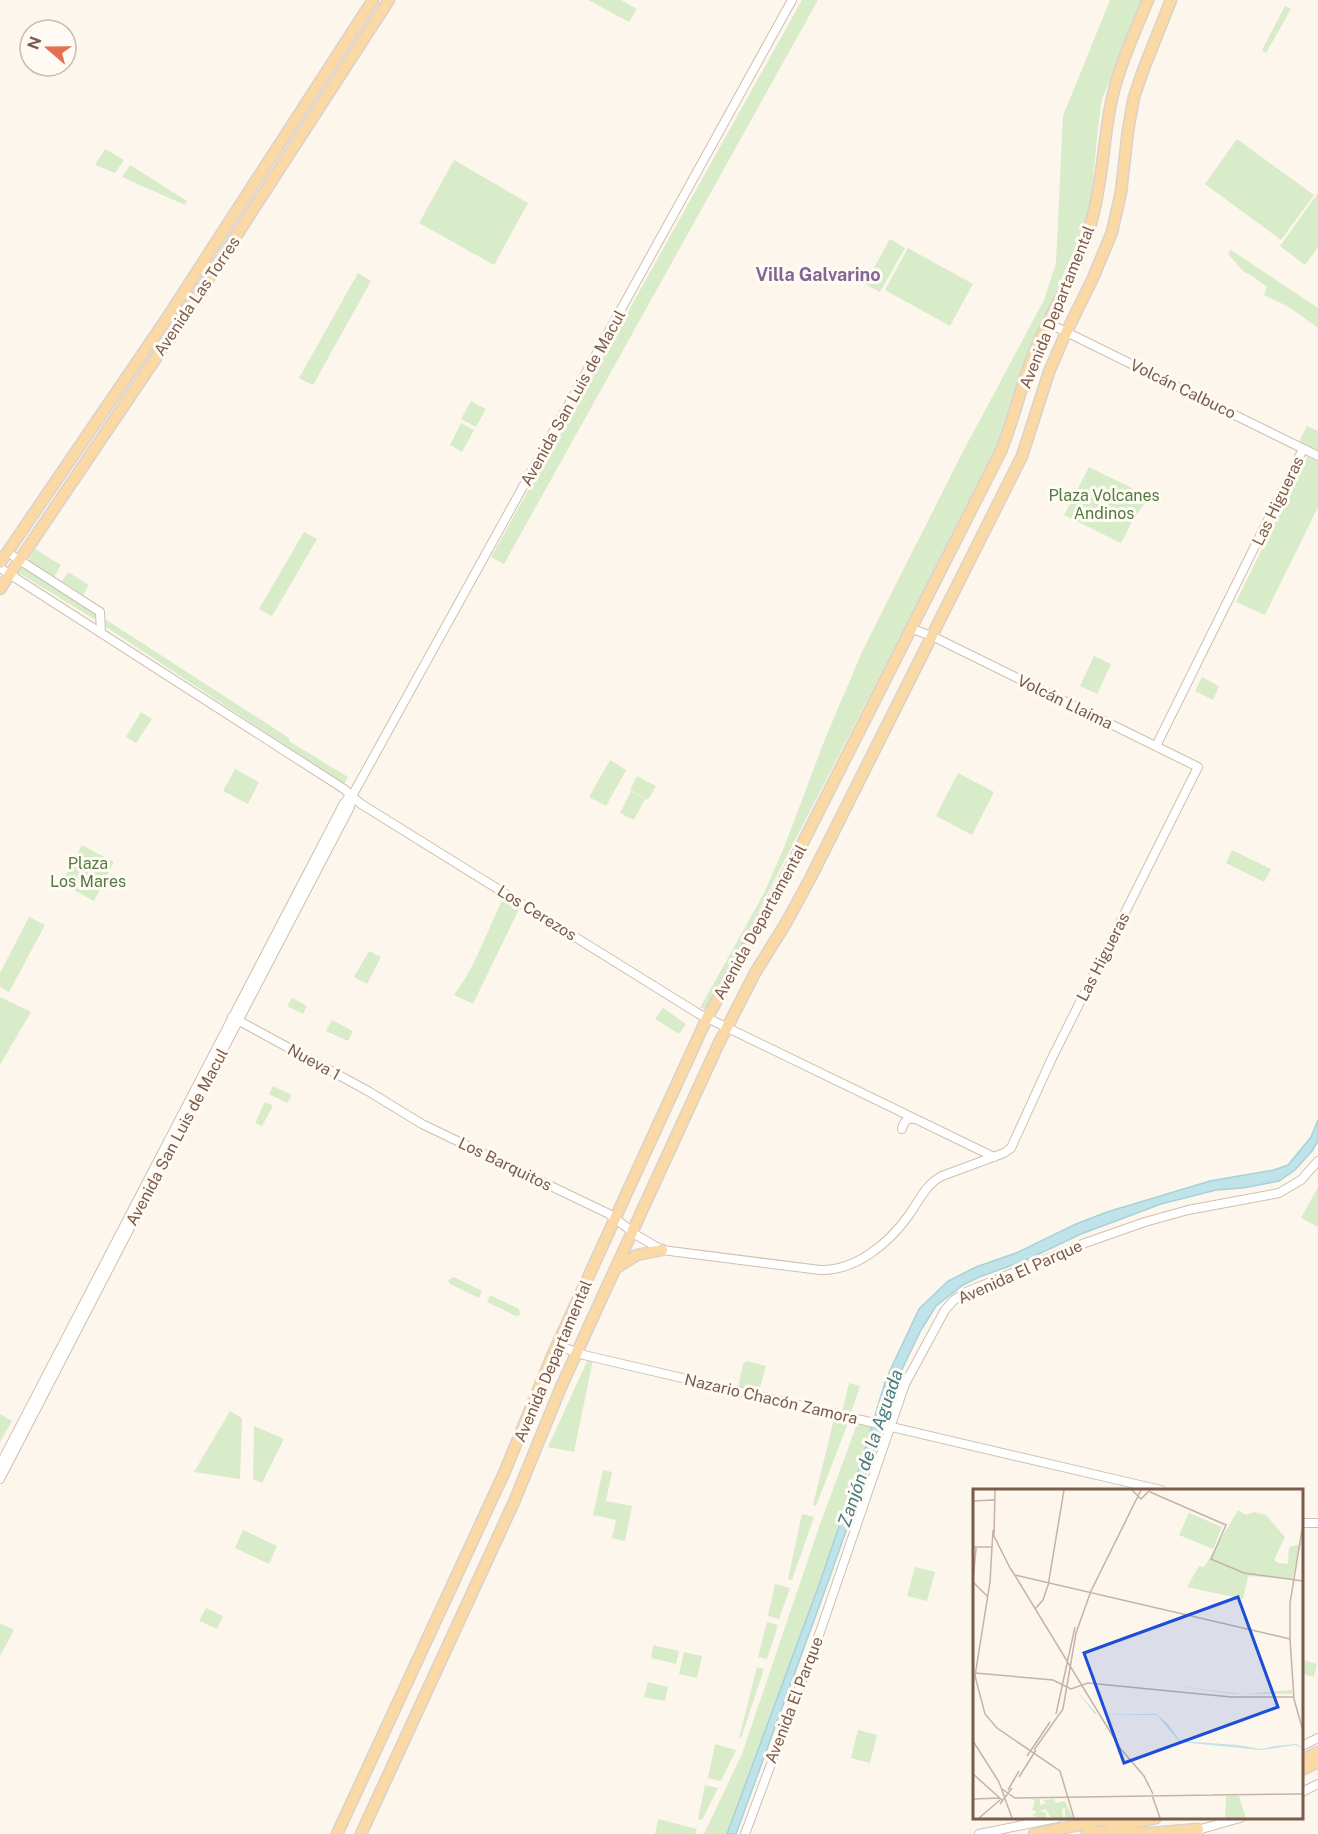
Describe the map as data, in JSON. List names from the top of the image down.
{
  "streets": {
    "main road": ["Avenida Las Torres", "Avenida Departamental"],
    "street": [
      "Volcán Calbuco",
      "Avenida San Luis de Macul",
      "Las Higueras",
      "Volcán Llaima",
      "Los Cerezos",
      "Nueva 1",
      "Los Barquitos",
      "Avenida El Parque",
      "Nazario Chacón Zamora"
    ]
  },
  "crossings": [
    ["Avenida Las Torres", "Los Cerezos"],
    ["Avenida Departamental", "Volcán Calbuco"],
    ["Avenida Departamental", "Volcán Llaima"],
    ["Avenida Departamental", "Los Cerezos"],
    ["Avenida Departamental", "Los Barquitos"],
    ["Avenida Departamental", "Nazario Chacón Zamora"],
    ["Volcán Calbuco", "Las Higueras"],
    ["Avenida San Luis de Macul", "Los Cerezos"],
    ["Avenida San Luis de Macul", "Nueva 1"],
    ["Las Higueras", "Volcán Llaima"],
    ["Las Higueras", "Los Cerezos"],
    ["Nueva 1", "Los Barquitos"],
    ["Avenida El Parque", "Nazario Chacón Zamora"]
  ],
  "districts": ["Villa Galvarino"],
  "water": ["Zanjón de la Aguada"],
  "parks": ["Plaza Volcanes Andinos", "Plaza Los Mares"],
  "north": "left"
}
